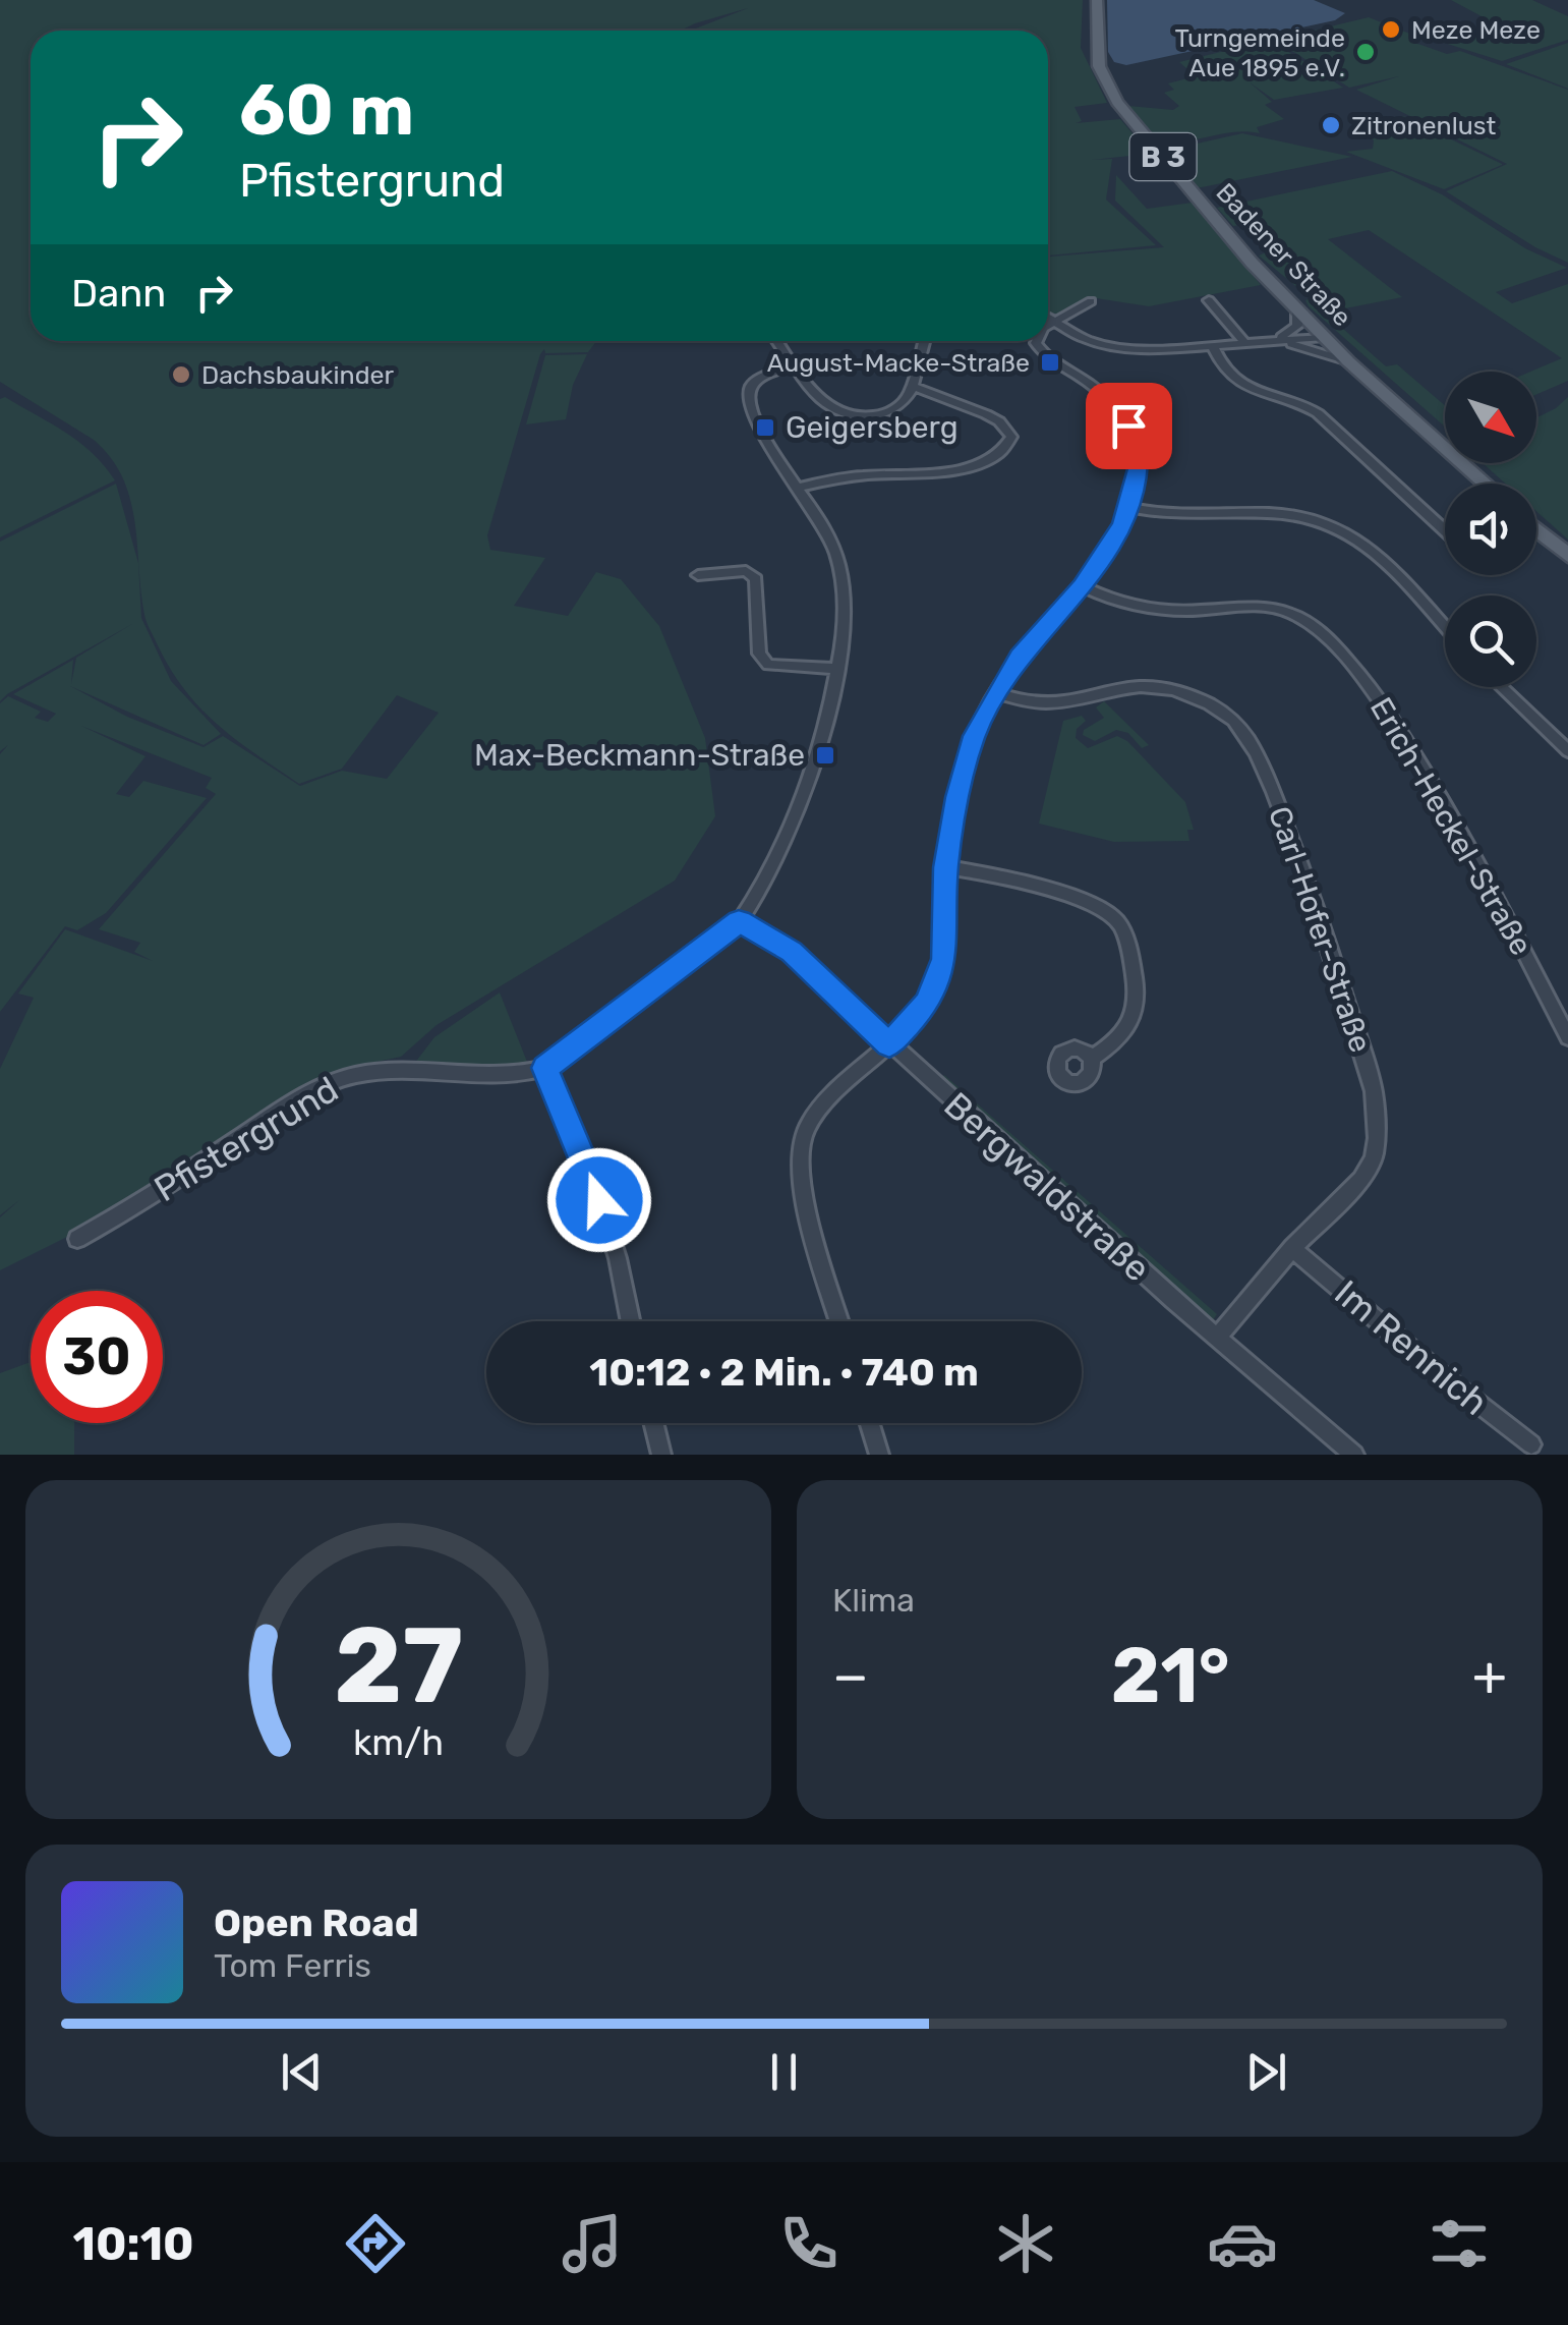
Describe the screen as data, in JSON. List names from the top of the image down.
{
  "streets": {
    "main road": ["B 3", "Badener Straße"],
    "street": [
      "Erich-Heckel-Straße",
      "Carl-Hofer-Straße",
      "Pfistergrund",
      "Bergwaldstraße",
      "Im Rennich"
    ]
  },
  "crossings": [
    ["Carl-Hofer-Straße", "Bergwaldstraße"],
    ["Carl-Hofer-Straße", "Im Rennich"],
    ["Pfistergrund", "Bergwaldstraße"]
  ],
  "places": {
    "other": [
      "Meze Meze",
      "Turngemeinde Aue 1895 e.V.",
      "Zitronenlust",
      "Dachsbaukinder"
    ],
    "transit": ["August-Macke-Straße", "Geigersberg", "Max-Beckmann-Straße"]
  },
  "north": "bottom right",
  "page": {
    "turn": ["60 m", "Pfistergrund"],
    "then": "Dann",
    "limit": "30",
    "trip": "10:12 · 2 Min. · 740 m",
    "tile": "Klima",
    "heat": ["−", "21°", "+"],
    "song": ["Open Road", "Tom Ferris"],
    "tabs": "10:10",
    "gauge": ["27", "km/h"]
  }
}
